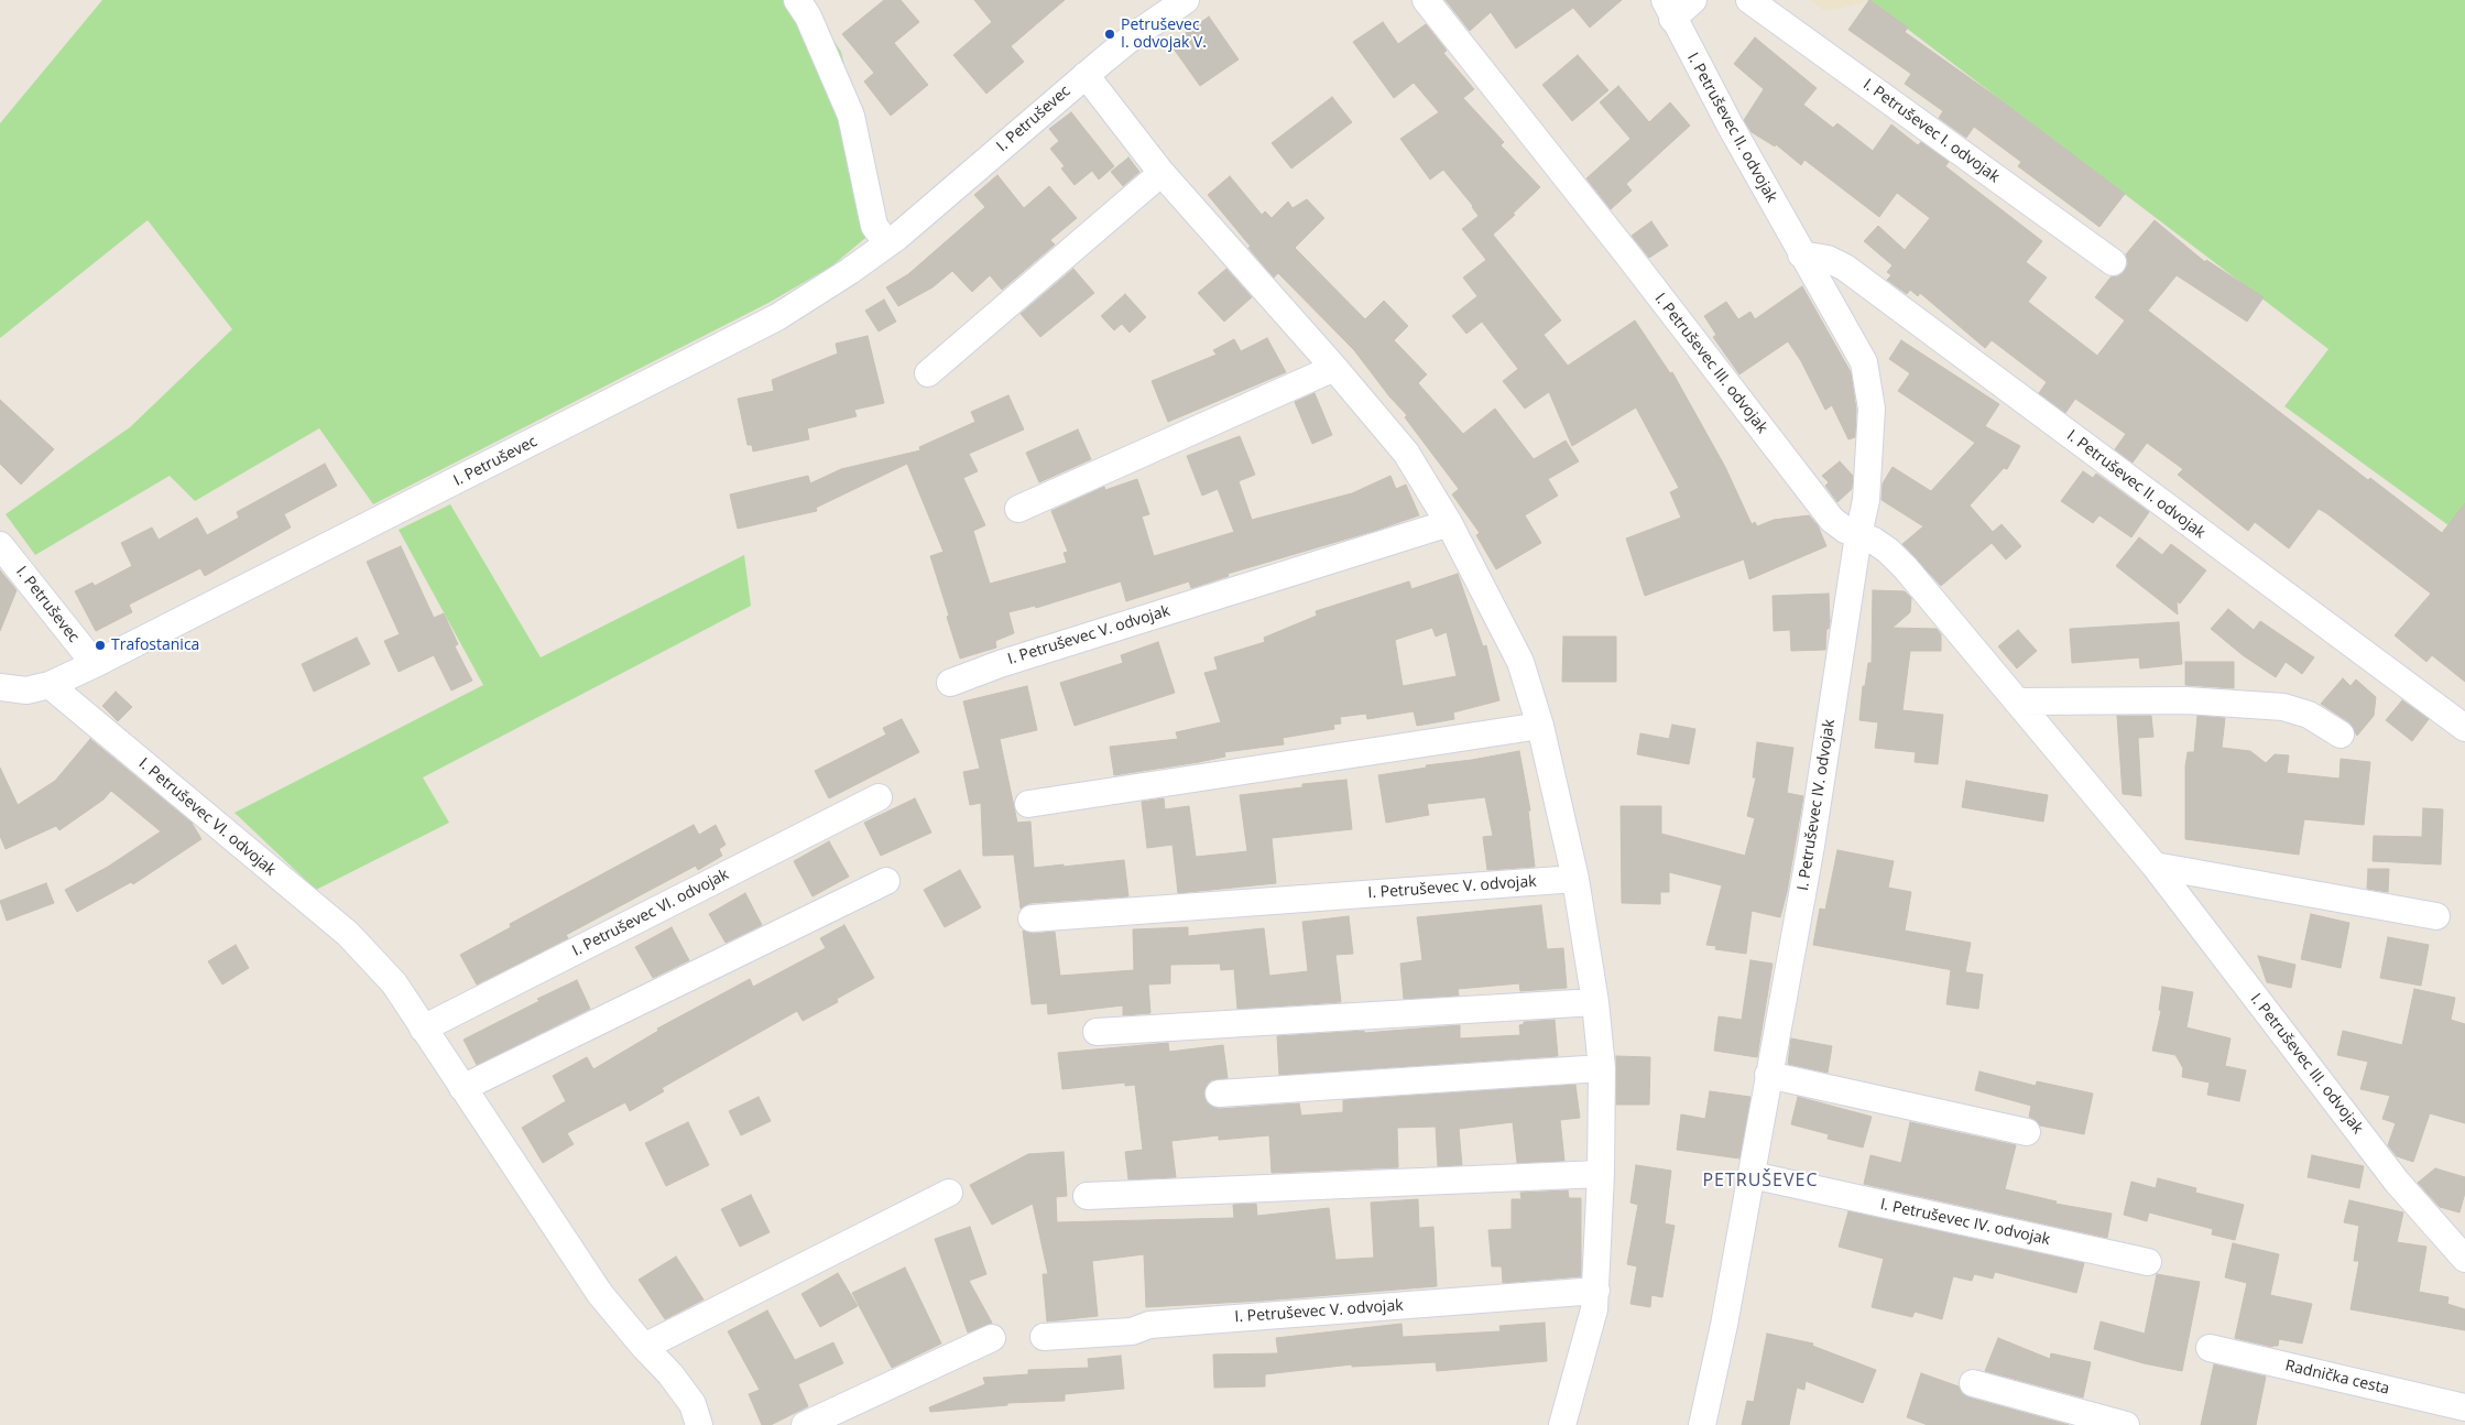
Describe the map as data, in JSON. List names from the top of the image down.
{
  "streets": {
    "street": [
      "I. Petruševec",
      "I. Petruševec II. odvojak",
      "I. Petruševec I. odvojak",
      "I. Petruševec III. odvojak",
      "I. Petruševec V. odvojak",
      "I. Petruševec IV. odvojak",
      "I. Petruševec VI. odvojak",
      "Radnička cesta"
    ]
  },
  "crossings": [
    ["I. Petruševec", "I. Petruševec VI. odvojak"],
    ["I. Petruševec II. odvojak", "I. Petruševec III. odvojak"],
    ["I. Petruševec II. odvojak", "I. Petruševec IV. odvojak"],
    ["I. Petruševec III. odvojak", "I. Petruševec IV. odvojak"]
  ],
  "districts": ["PETRUŠEVEC"],
  "places": ["Petruševec I. odvojak V.", "Trafostanica"]
}
